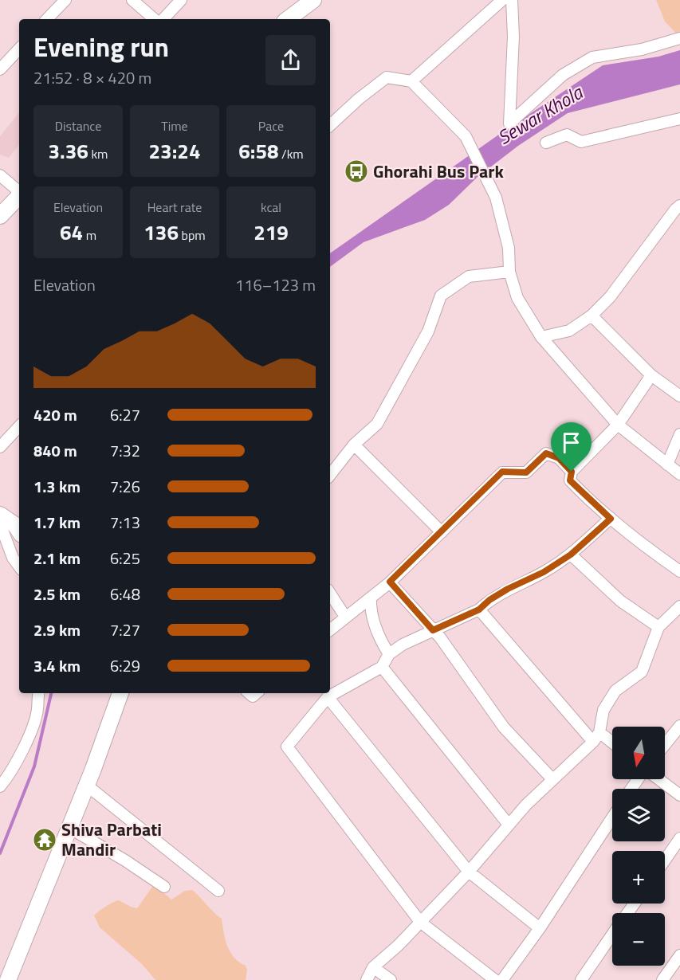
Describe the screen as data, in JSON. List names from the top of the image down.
{
  "water": ["Sewar Khola"],
  "places": {
    "bus stop": ["Ghorahi Bus Park"],
    "temple": ["Shiva Parbati Mandir"]
  },
  "north": "bottom",
  "page": {
    "heading": ["Evening run", "21:52 · 8 × 420 m"],
    "stats": [
      ["Distance", "3.36 km"],
      ["Time", "23:24"],
      ["Pace", "6:58 /km"],
      ["Elevation", "64 m"],
      ["Heart rate", "136 bpm"],
      ["kcal", "219"]
    ],
    "chart": ["Elevation", "116–123 m"],
    "list": [
      {
        "name": "420 m",
        "note": "6:27"
      },
      {
        "name": "840 m",
        "note": "7:32"
      },
      {
        "name": "1.3 km",
        "note": "7:26"
      },
      {
        "name": "1.7 km",
        "note": "7:13"
      },
      {
        "name": "2.1 km",
        "note": "6:25"
      },
      {
        "name": "2.5 km",
        "note": "6:48"
      },
      {
        "name": "2.9 km",
        "note": "7:27"
      },
      {
        "name": "3.4 km",
        "note": "6:29"
      }
    ],
    "map_buttons": ["+", "−"]
  }
}
